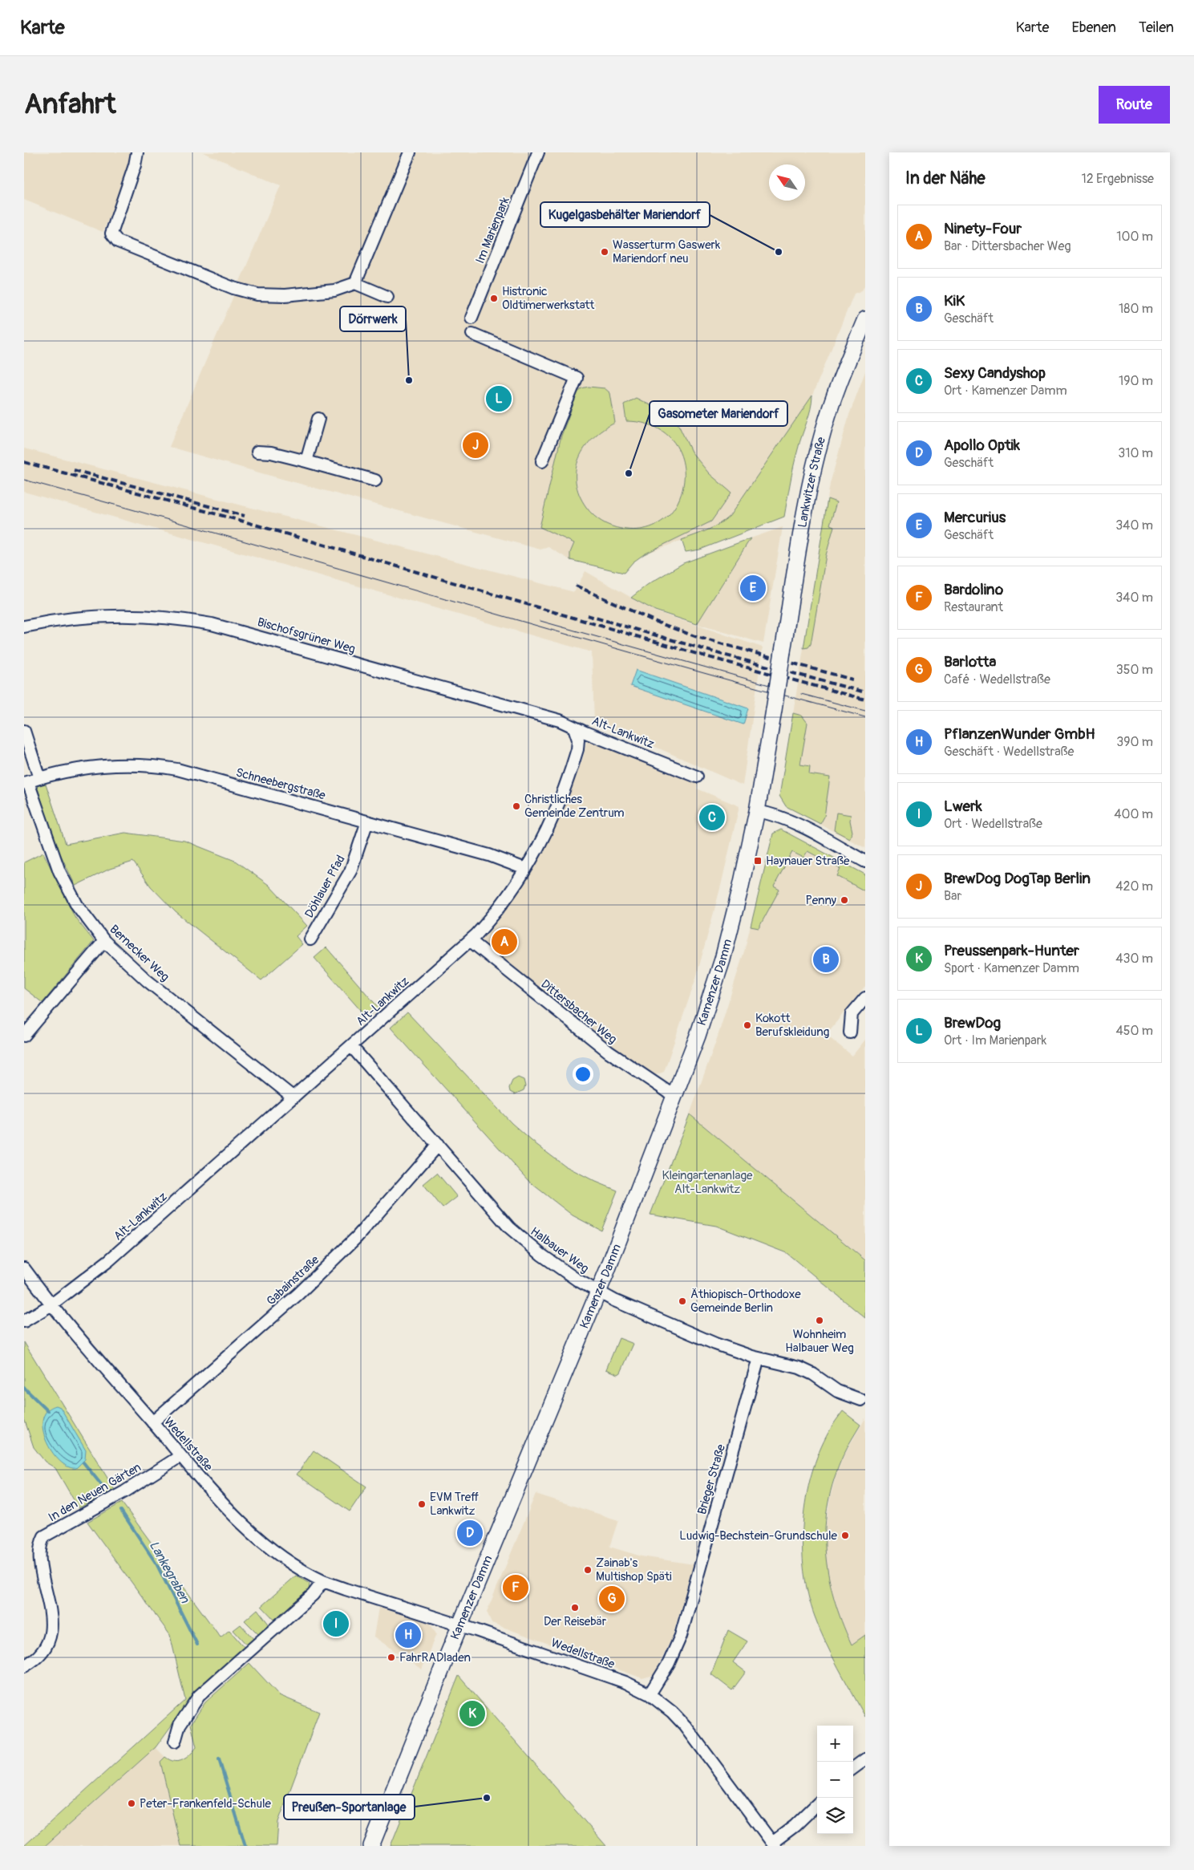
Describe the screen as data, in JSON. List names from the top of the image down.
{
  "streets": {
    "main road": ["Lankwitzer Straße", "Kamenzer Damm"],
    "street": [
      "Im Marienpark",
      "Bischofsgrüner Weg",
      "Alt-Lankwitz",
      "Schneebergstraße",
      "Döhlauer Pfad",
      "Bernecker Weg",
      "Dittersbacher Weg",
      "Halbauer Weg",
      "Gabainstraße",
      "Wedellstraße",
      "Brieger Straße",
      "In den Neuen Gärten"
    ]
  },
  "crossings": [
    ["Lankwitzer Straße", "Kamenzer Damm"],
    ["Bischofsgrüner Weg", "Alt-Lankwitz"],
    ["Alt-Lankwitz", "Schneebergstraße"],
    ["Alt-Lankwitz", "Bernecker Weg"],
    ["Alt-Lankwitz", "Dittersbacher Weg"],
    ["Alt-Lankwitz", "Halbauer Weg"],
    ["Alt-Lankwitz", "Wedellstraße"],
    ["Schneebergstraße", "Döhlauer Pfad"],
    ["Schneebergstraße", "Bernecker Weg"],
    ["Kamenzer Damm", "Dittersbacher Weg"],
    ["Kamenzer Damm", "Halbauer Weg"],
    ["Kamenzer Damm", "Wedellstraße"],
    ["Halbauer Weg", "Gabainstraße"],
    ["Halbauer Weg", "Brieger Straße"],
    ["Gabainstraße", "Wedellstraße"],
    ["Wedellstraße", "Brieger Straße"],
    ["Wedellstraße", "In den Neuen Gärten"]
  ],
  "water": ["Lankegraben"],
  "parks": ["Kleingartenanlage Alt-Lankwitz"],
  "places": {
    "other": [
      "Wasserturm Gaswerk Mariendorf neu",
      "Kugelgasbehälter Mariendorf",
      "Histronic Oldtimerwerkstatt",
      "Dörrwerk",
      "Gasometer Mariendorf",
      "Christliches Gemeinde Zentrum",
      "Penny",
      "Kokott Berufskleidung",
      "Äthiopisch-Orthodoxe Gemeinde Berlin",
      "Wohnheim Halbauer Weg",
      "EVM Treff Lankwitz",
      "Ludwig-Bechstein-Grundschule",
      "Zainab's Multishop Späti",
      "Der Reisebär",
      "FahrRADladen",
      "Preußen-Sportanlage",
      "Peter-Frankenfeld-Schule"
    ],
    "transit": ["Haynauer Straße"]
  },
  "north": "top left",
  "page": {
    "header": "Karte",
    "nav": ["Karte", "Ebenen", "Teilen"],
    "buttons": "Route",
    "title": "Anfahrt",
    "heading": ["In der Nähe", "12 Ergebnisse"],
    "list": [
      {
        "mark": "A",
        "name": "Ninety-Four",
        "note": "Bar · Dittersbacher Weg",
        "value": "100 m"
      },
      {
        "mark": "B",
        "name": "KiK",
        "note": "Geschäft",
        "value": "180 m"
      },
      {
        "mark": "C",
        "name": "Sexy Candyshop",
        "note": "Ort · Kamenzer Damm",
        "value": "190 m"
      },
      {
        "mark": "D",
        "name": "Apollo Optik",
        "note": "Geschäft",
        "value": "310 m"
      },
      {
        "mark": "E",
        "name": "Mercurius",
        "note": "Geschäft",
        "value": "340 m"
      },
      {
        "mark": "F",
        "name": "Bardolino",
        "note": "Restaurant",
        "value": "340 m"
      },
      {
        "mark": "G",
        "name": "Barlotta",
        "note": "Café · Wedellstraße",
        "value": "350 m"
      },
      {
        "mark": "H",
        "name": "PflanzenWunder GmbH",
        "note": "Geschäft · Wedellstraße",
        "value": "390 m"
      },
      {
        "mark": "I",
        "name": "Lwerk",
        "note": "Ort · Wedellstraße",
        "value": "400 m"
      },
      {
        "mark": "J",
        "name": "BrewDog DogTap Berlin",
        "note": "Bar",
        "value": "420 m"
      },
      {
        "mark": "K",
        "name": "Preussenpark-Hunter",
        "note": "Sport · Kamenzer Damm",
        "value": "430 m"
      },
      {
        "mark": "L",
        "name": "BrewDog",
        "note": "Ort · Im Marienpark",
        "value": "450 m"
      }
    ],
    "pins": [
      "L",
      "J",
      "E",
      "C",
      "A",
      "B",
      "D",
      "F",
      "G",
      "I",
      "H",
      "K"
    ],
    "map_buttons": ["+", "−"]
  }
}
